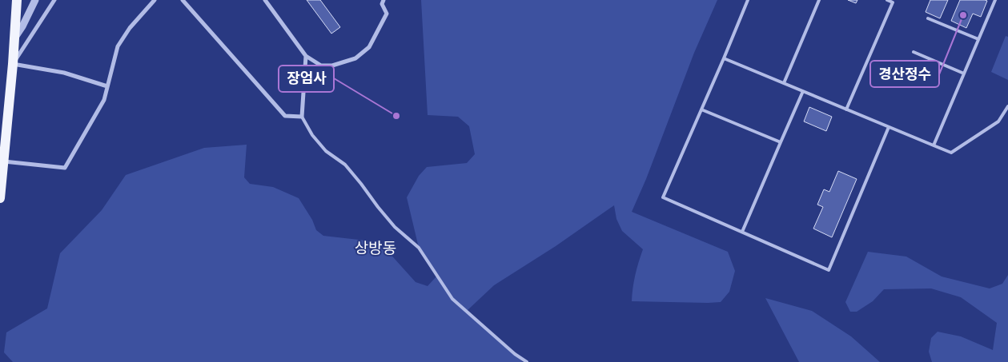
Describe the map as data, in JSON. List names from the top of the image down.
{
  "districts": ["상방동"],
  "places": ["경산정수", "장엄사"]
}
